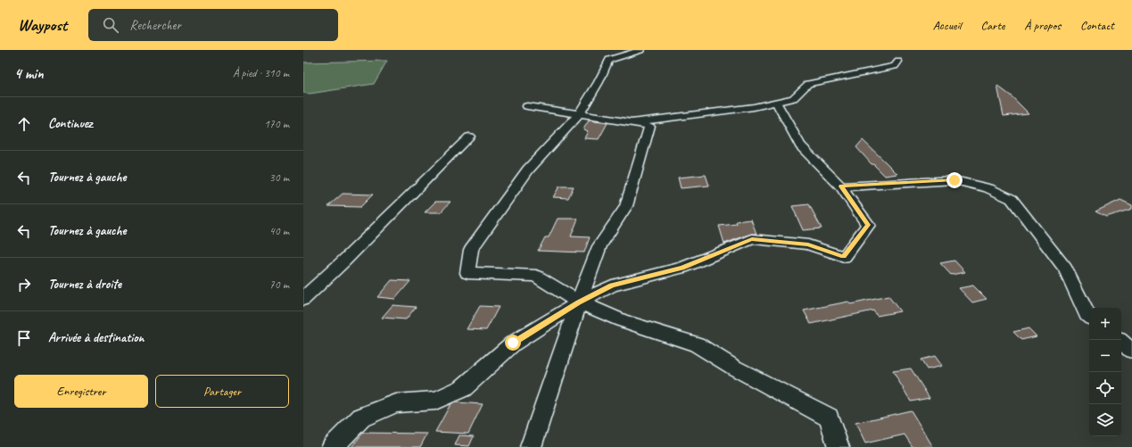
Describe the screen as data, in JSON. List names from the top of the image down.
{
  "page": {
    "header": "Waypost",
    "search": "Rechercher",
    "nav": [
      "Accueil",
      "Carte",
      "À propos",
      "Contact"
    ],
    "heading": ["4 min", "À pied · 310 m"],
    "list": [
      ["Continuez", "170 m"],
      ["Tournez à gauche", "30 m"],
      ["Tournez à gauche", "40 m"],
      ["Tournez à droite", "70 m"],
      "Arrivée à destination"
    ],
    "map_buttons": ["+", "−"],
    "buttons": ["Enregistrer", "Partager"]
  }
}
